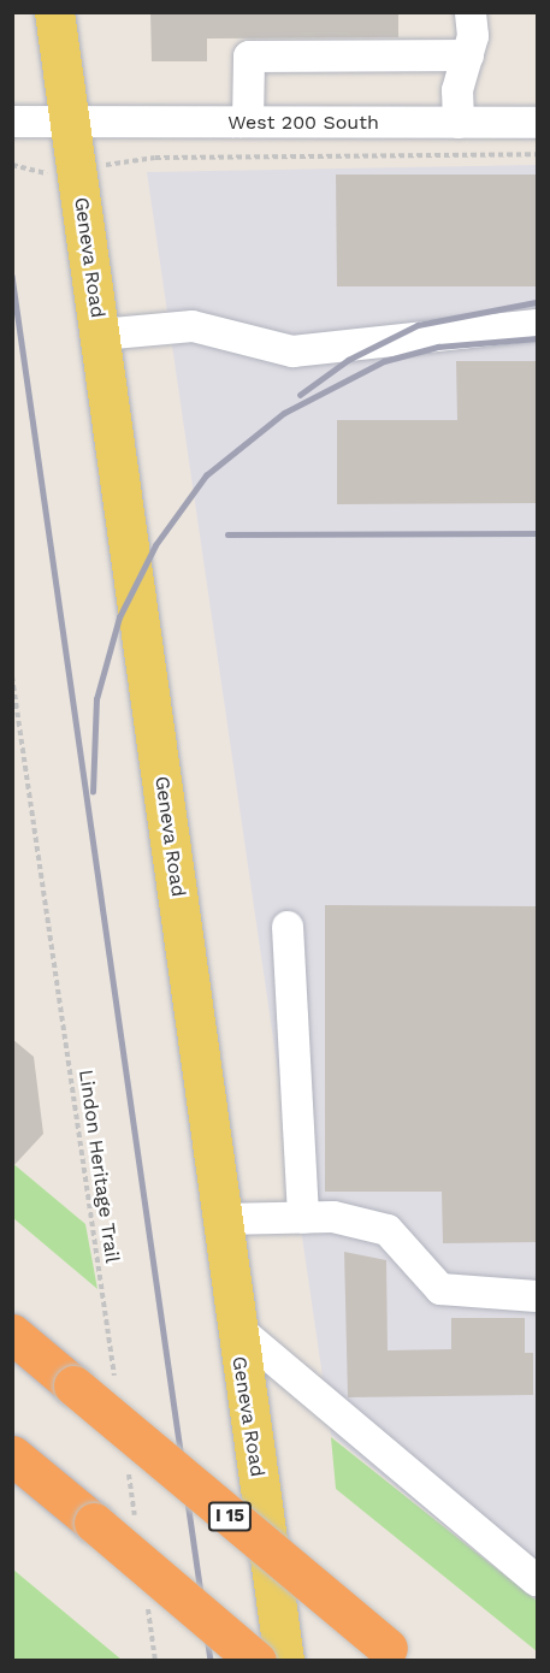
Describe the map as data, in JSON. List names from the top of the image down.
{
  "streets": {
    "highway": ["I 15"],
    "main road": ["Geneva Road"],
    "street": ["West 200 South"],
    "path": ["Lindon Heritage Trail"]
  },
  "crossings": [
    ["West 200 South", "Geneva Road"]
  ]
}
